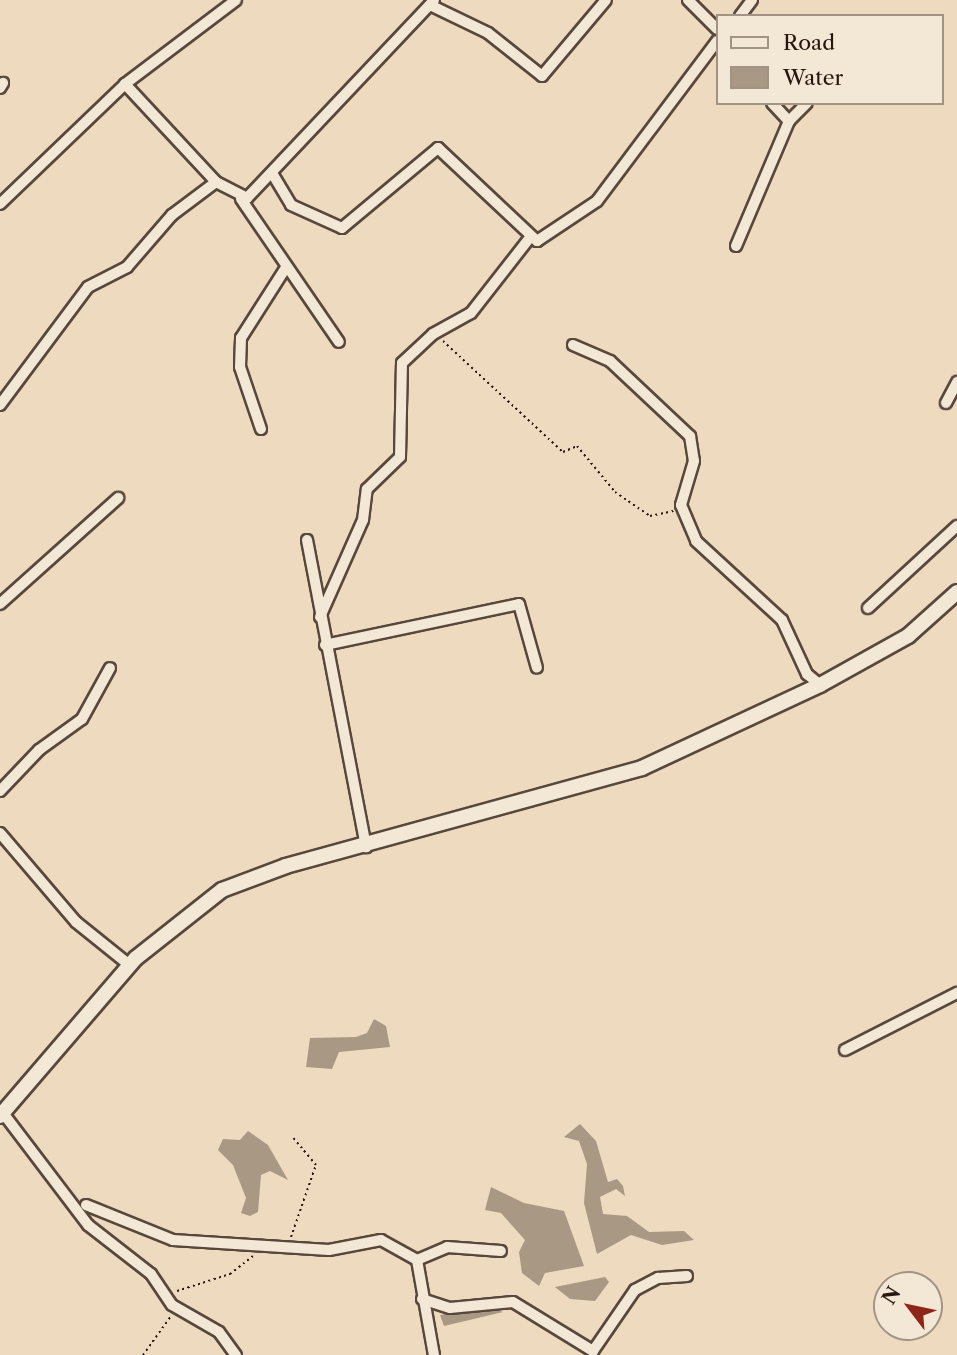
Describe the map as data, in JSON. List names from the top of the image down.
{
  "legend": ["Road", "Water"],
  "north": "top left"
}
